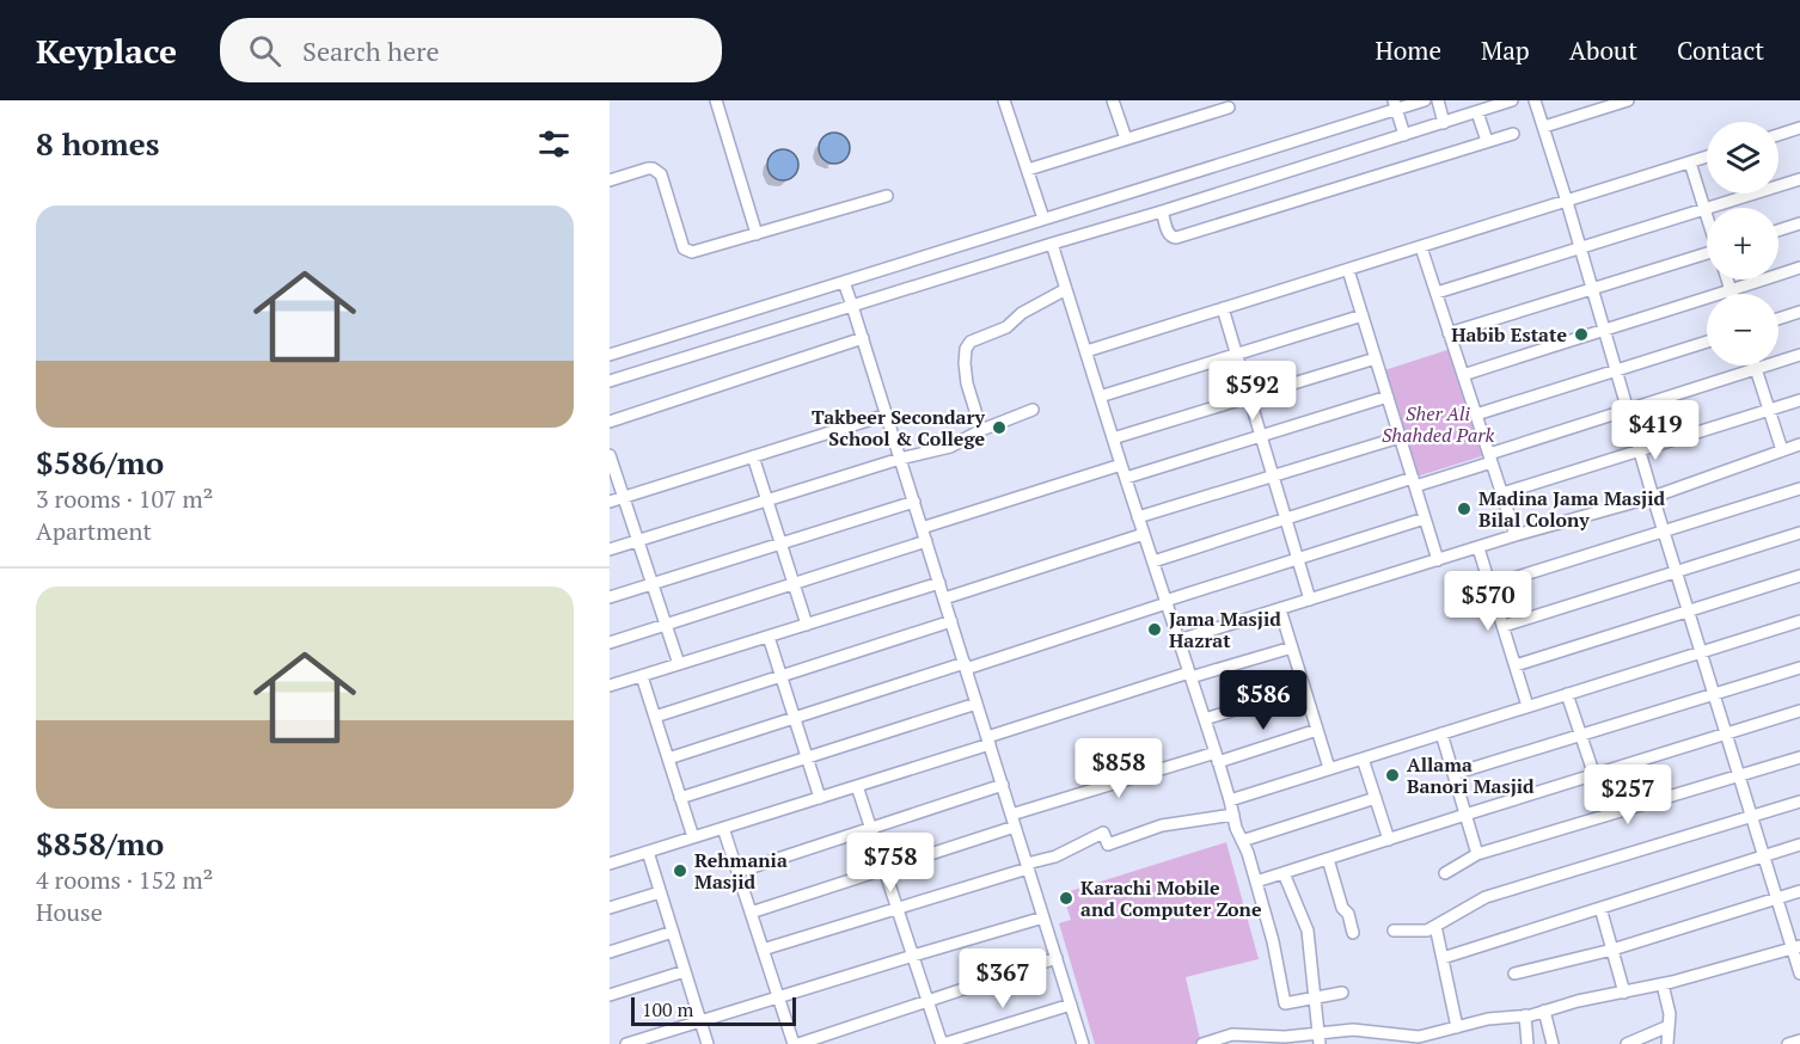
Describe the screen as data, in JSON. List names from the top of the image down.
{
  "parks": ["Sher Ali Shahded Park"],
  "places": [
    "Habib Estate",
    "Takbeer Secondary School & College",
    "Madina Jama Masjid Bilal Colony",
    "Jama Masjid Hazrat",
    "Allama Banori Masjid",
    "Rehmania Masjid",
    "Karachi Mobile and Computer Zone"
  ],
  "scale_bar": "100 m",
  "page": {
    "header": "Keyplace",
    "search": "Search here",
    "nav": [
      "Home",
      "Map",
      "About",
      "Contact"
    ],
    "heading": "8 homes",
    "map_buttons": ["+", "−"],
    "list": [
      {
        "name": "$586/mo",
        "note": "3 rooms · 107 m² · Apartment"
      },
      {
        "name": "$858/mo",
        "note": "4 rooms · 152 m² · House"
      }
    ],
    "price": [
      "$592",
      "$419",
      "$570",
      "$586",
      "$858",
      "$257",
      "$758",
      "$367"
    ],
    "scale": "100 m"
  }
}
